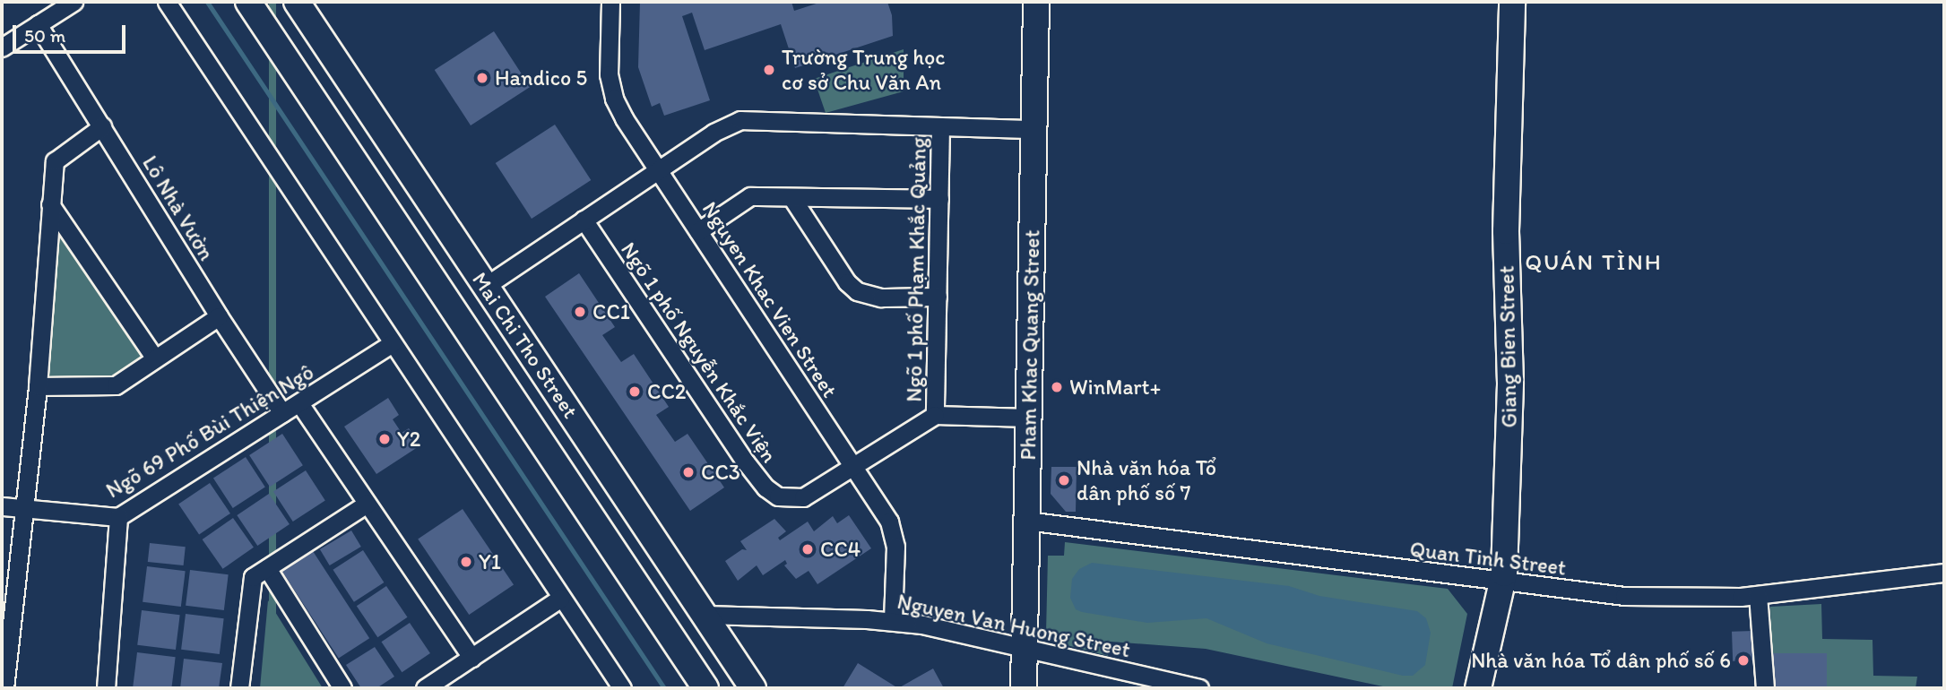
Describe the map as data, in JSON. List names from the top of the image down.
{
  "streets": {
    "main road": ["Mai Chi Tho Street", "Pham Khac Quang Street", "Giang Bien Street"],
    "street": [
      "Lô Nhà Vườn",
      "Ngõ 1 phố Phạm Khắc Quảng",
      "Nguyen Khac Vien Street",
      "Ngõ 1 phố Nguyễn Khắc Viện",
      "Ngõ 69 Phố Bùi Thiện Ngô",
      "Quan Tinh Street",
      "Nguyen Van Huong Street"
    ]
  },
  "crossings": [
    ["Lô Nhà Vườn", "Ngõ 69 Phố Bùi Thiện Ngô"],
    ["Ngõ 1 phố Phạm Khắc Quảng", "Nguyen Khac Vien Street"],
    ["Ngõ 1 phố Phạm Khắc Quảng", "Pham Khac Quang Street"],
    ["Ngõ 1 phố Phạm Khắc Quảng", "Ngõ 1 phố Nguyễn Khắc Viện"],
    ["Nguyen Khac Vien Street", "Ngõ 1 phố Nguyễn Khắc Viện"],
    ["Nguyen Khac Vien Street", "Nguyen Van Huong Street"],
    ["Mai Chi Tho Street", "Nguyen Van Huong Street"],
    ["Pham Khac Quang Street", "Quan Tinh Street"],
    ["Pham Khac Quang Street", "Nguyen Van Huong Street"],
    ["Giang Bien Street", "Quan Tinh Street"]
  ],
  "districts": ["QUÁN TÌNH"],
  "places": [
    "Trường Trung học cơ sở Chu Văn An",
    "Handico 5",
    "CC1",
    "WinMart+",
    "CC2",
    "Y2",
    "CC3",
    "Nhà văn hóa Tổ dân phố số 7",
    "CC4",
    "Y1",
    "Nhà văn hóa Tổ dân phố số 6"
  ],
  "scale_bar": "50 m"
}
